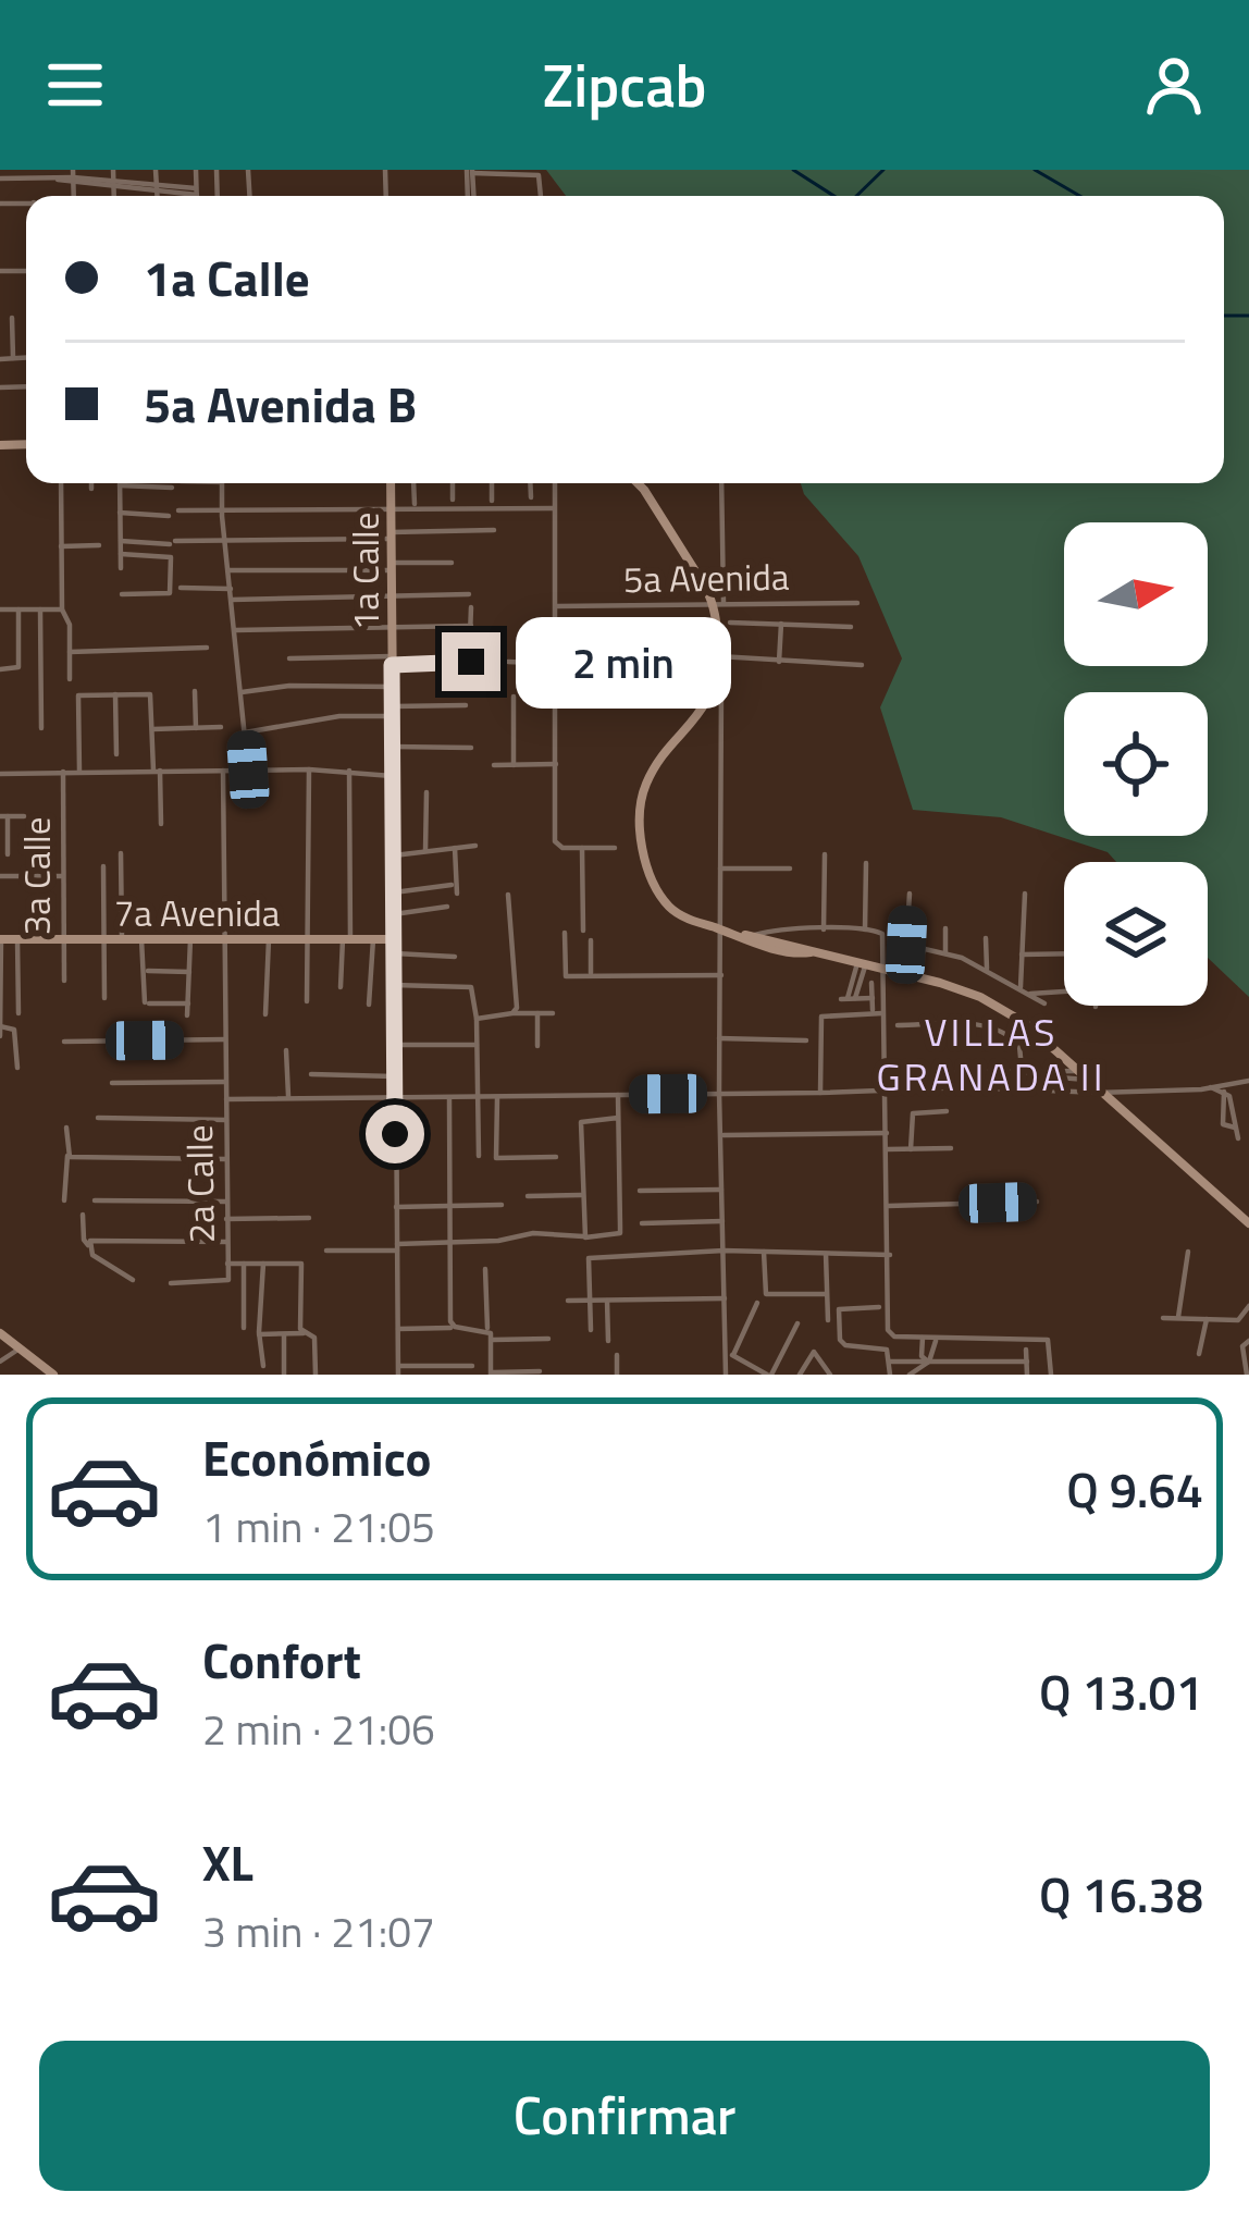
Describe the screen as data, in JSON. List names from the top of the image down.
{
  "streets": {
    "main road": ["1a Calle", "7a Avenida"],
    "street": ["5a Avenida", "3a Calle", "2a Calle"]
  },
  "crossings": [
    ["1a Calle", "7a Avenida"],
    ["3a Calle", "7a Avenida"],
    ["7a Avenida", "2a Calle"]
  ],
  "districts": ["VILLAS GRANADA II"],
  "north": "right",
  "page": {
    "header": "Zipcab",
    "banner": ["1a Calle", "5a Avenida B"],
    "bubble": "2 min",
    "list": [
      {
        "name": "Económico",
        "note": "1 min · 21:05",
        "value": "Q 9.64"
      },
      {
        "name": "Confort",
        "note": "2 min · 21:06",
        "value": "Q 13.01"
      },
      {
        "name": "XL",
        "note": "3 min · 21:07",
        "value": "Q 16.38"
      }
    ],
    "buttons": "Confirmar"
  }
}
